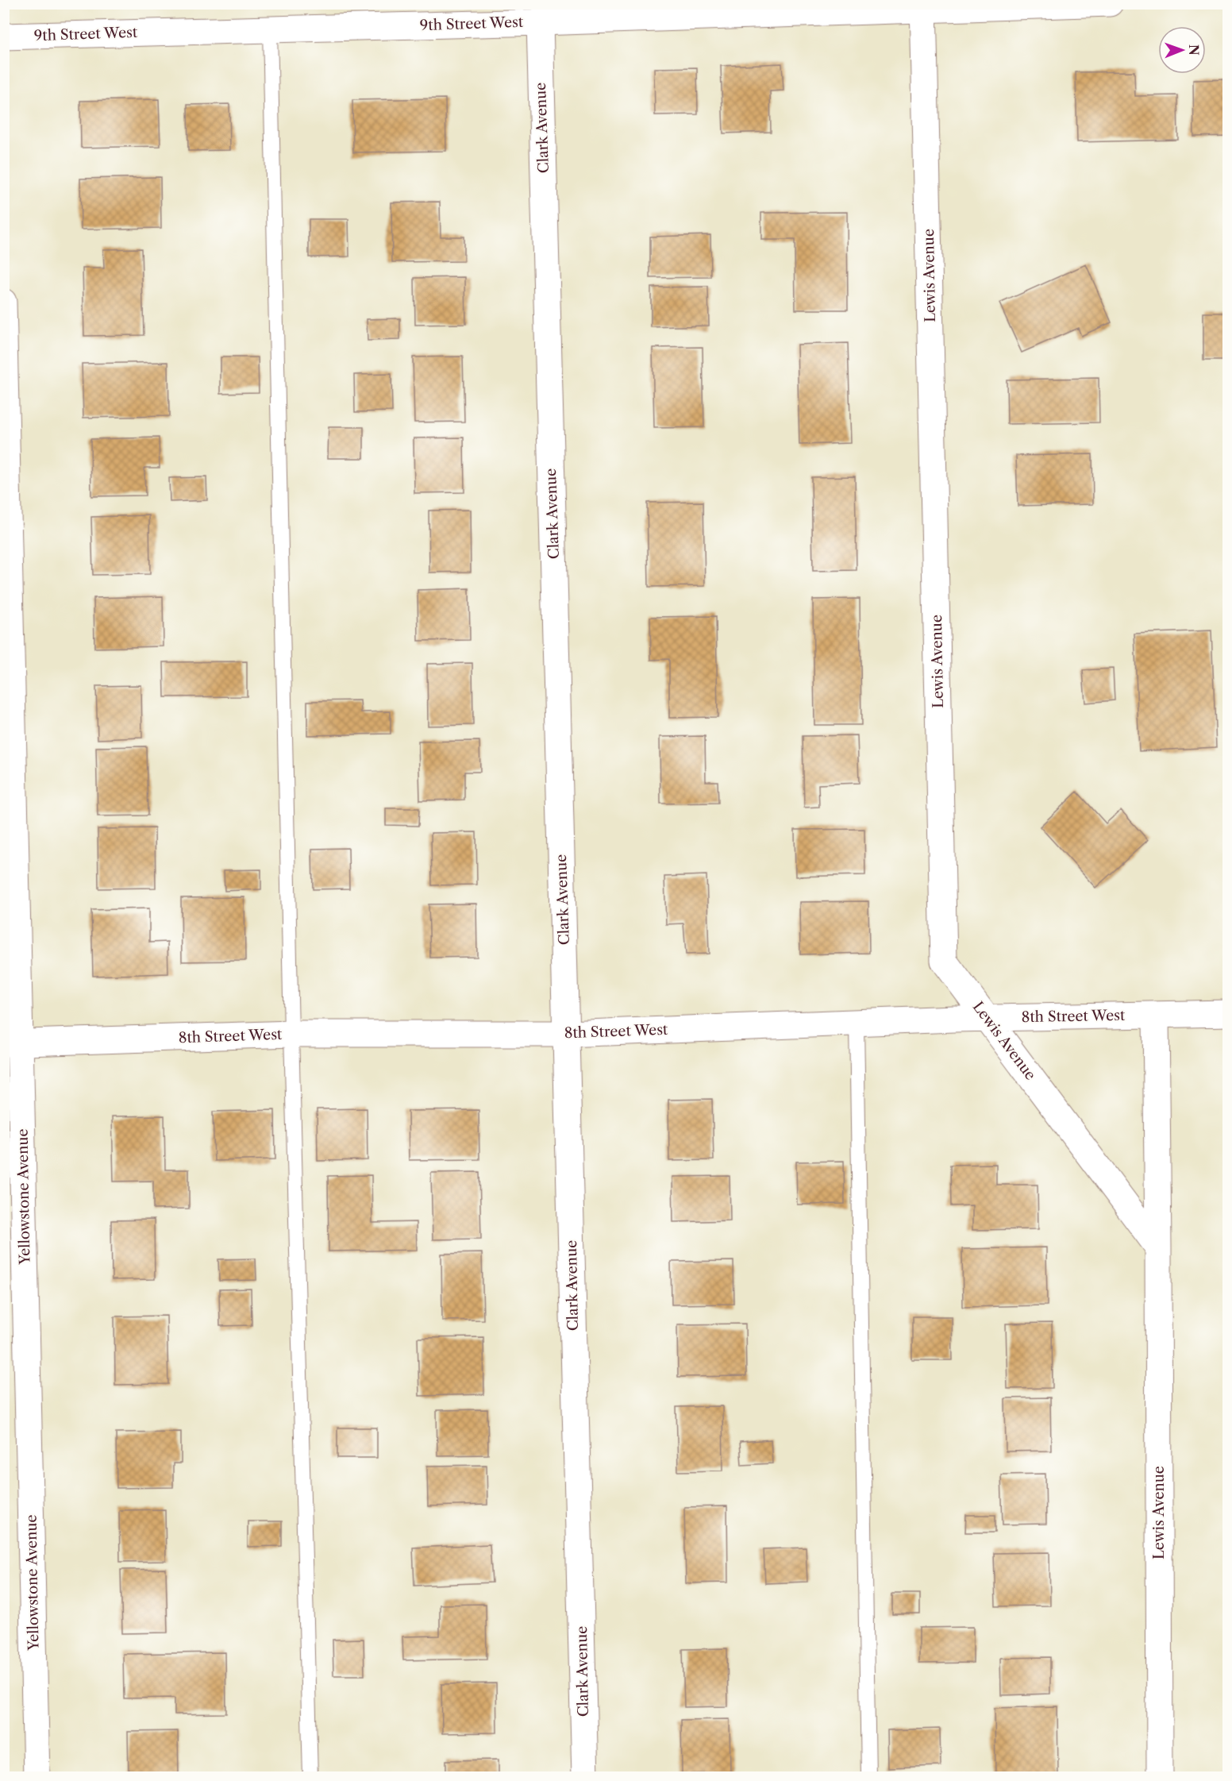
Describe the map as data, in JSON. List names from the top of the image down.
{
  "streets": {
    "street": [
      "9th Street West",
      "Clark Avenue",
      "Lewis Avenue",
      "8th Street West",
      "Yellowstone Avenue"
    ]
  },
  "crossings": [
    ["9th Street West", "Clark Avenue"],
    ["9th Street West", "Lewis Avenue"],
    ["Clark Avenue", "8th Street West"],
    ["Lewis Avenue", "8th Street West"],
    ["8th Street West", "Yellowstone Avenue"]
  ],
  "north": "right"
}
